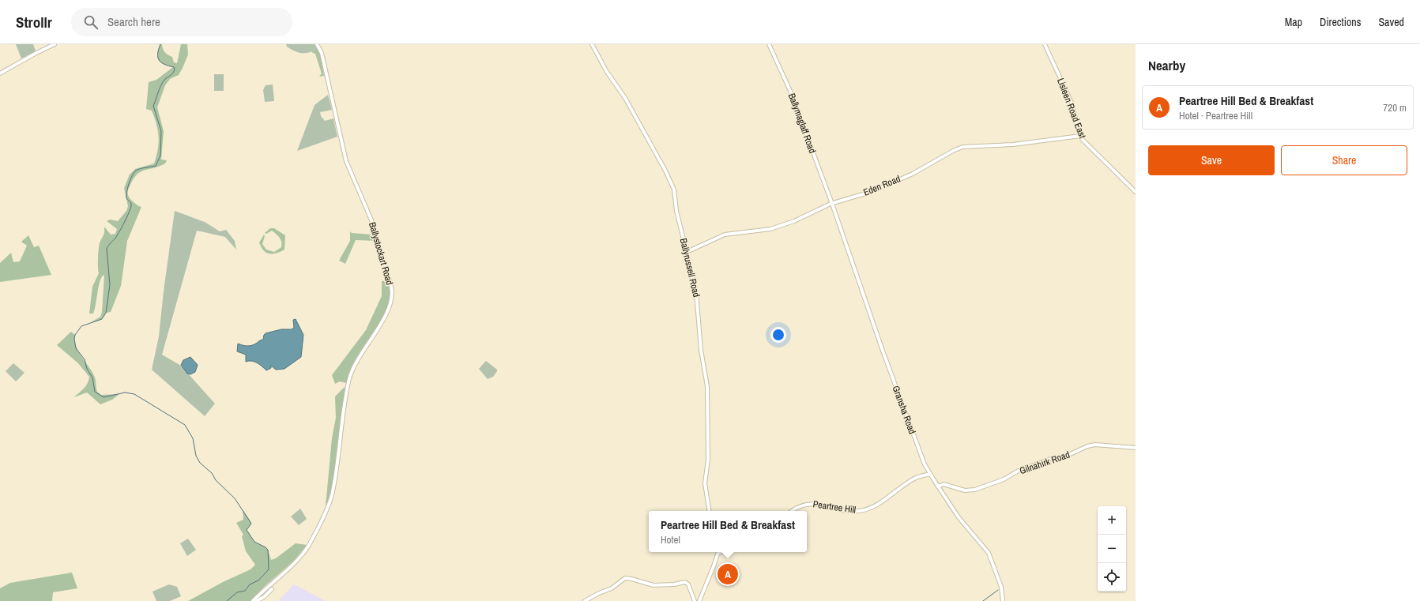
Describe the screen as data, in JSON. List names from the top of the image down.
{
  "streets": {
    "street": [
      "Lisleen Road East",
      "Ballymaglaff Road",
      "Eden Road",
      "Ballystockart Road",
      "Ballyrussell Road",
      "Gransha Road",
      "Gilnahirk Road",
      "Peartree Hill"
    ]
  },
  "crossings": [
    ["Lisleen Road East", "Eden Road"],
    ["Ballymaglaff Road", "Eden Road"],
    ["Ballymaglaff Road", "Gransha Road"],
    ["Eden Road", "Ballyrussell Road"],
    ["Eden Road", "Gransha Road"],
    ["Gransha Road", "Gilnahirk Road"],
    ["Gransha Road", "Peartree Hill"]
  ],
  "page": {
    "header": "Strollr",
    "search": "Search here",
    "nav": ["Map", "Directions", "Saved"],
    "heading": "Nearby",
    "list": [
      {
        "mark": "A",
        "name": "Peartree Hill Bed & Breakfast",
        "note": "Hotel · Peartree Hill",
        "value": "720 m"
      }
    ],
    "buttons": ["Save", "Share"],
    "map_buttons": ["+", "−"],
    "popup": ["Peartree Hill Bed & Breakfast", "Hotel"],
    "pins": "A"
  }
}
